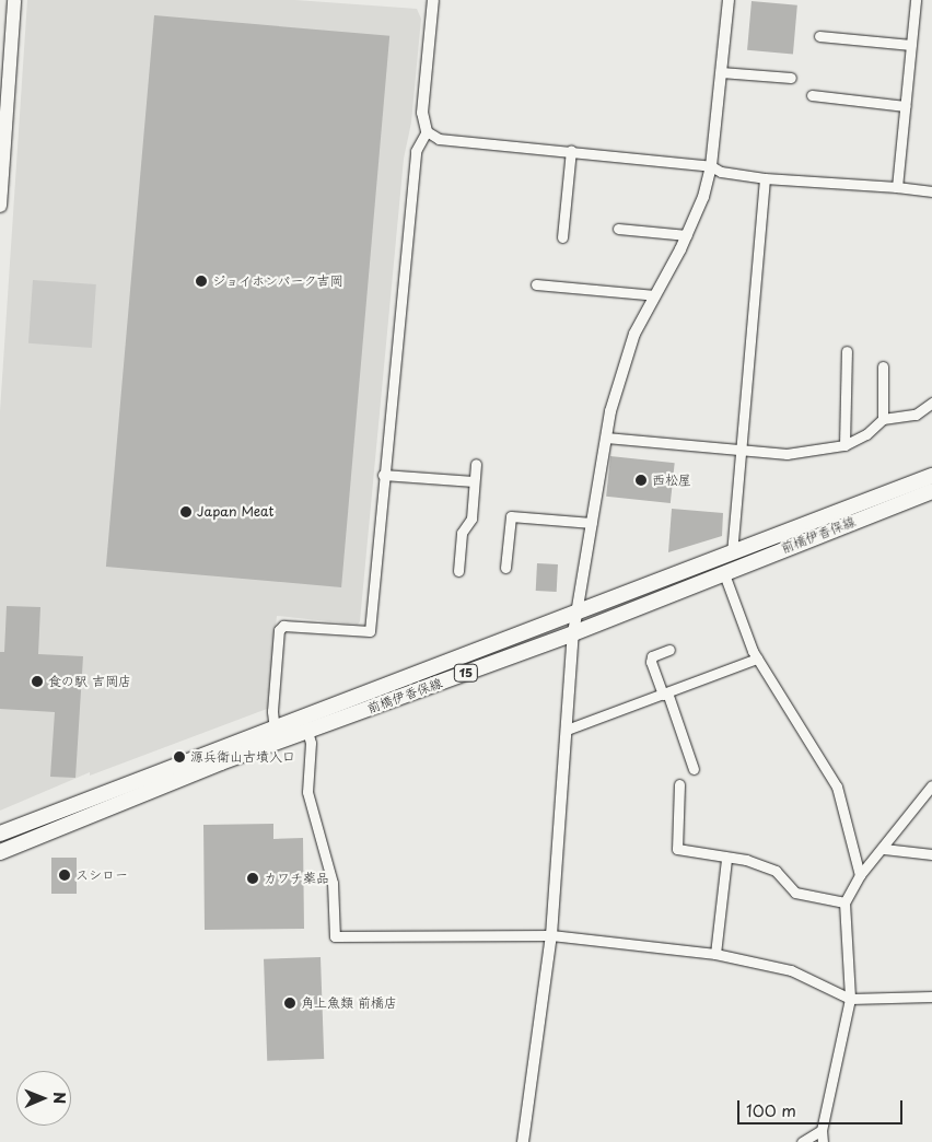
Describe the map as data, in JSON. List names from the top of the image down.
{
  "streets": {
    "main road": ["前橋伊香保線", "15"]
  },
  "places": [
    "ジョイホンパーク吉岡",
    "西松屋",
    "Japan Meat",
    "食の駅 吉岡店",
    "源兵衛山古墳入口",
    "スシロー",
    "カワチ薬品",
    "角上魚類 前橋店"
  ],
  "scale_bar": "100 m",
  "north": "right"
}
